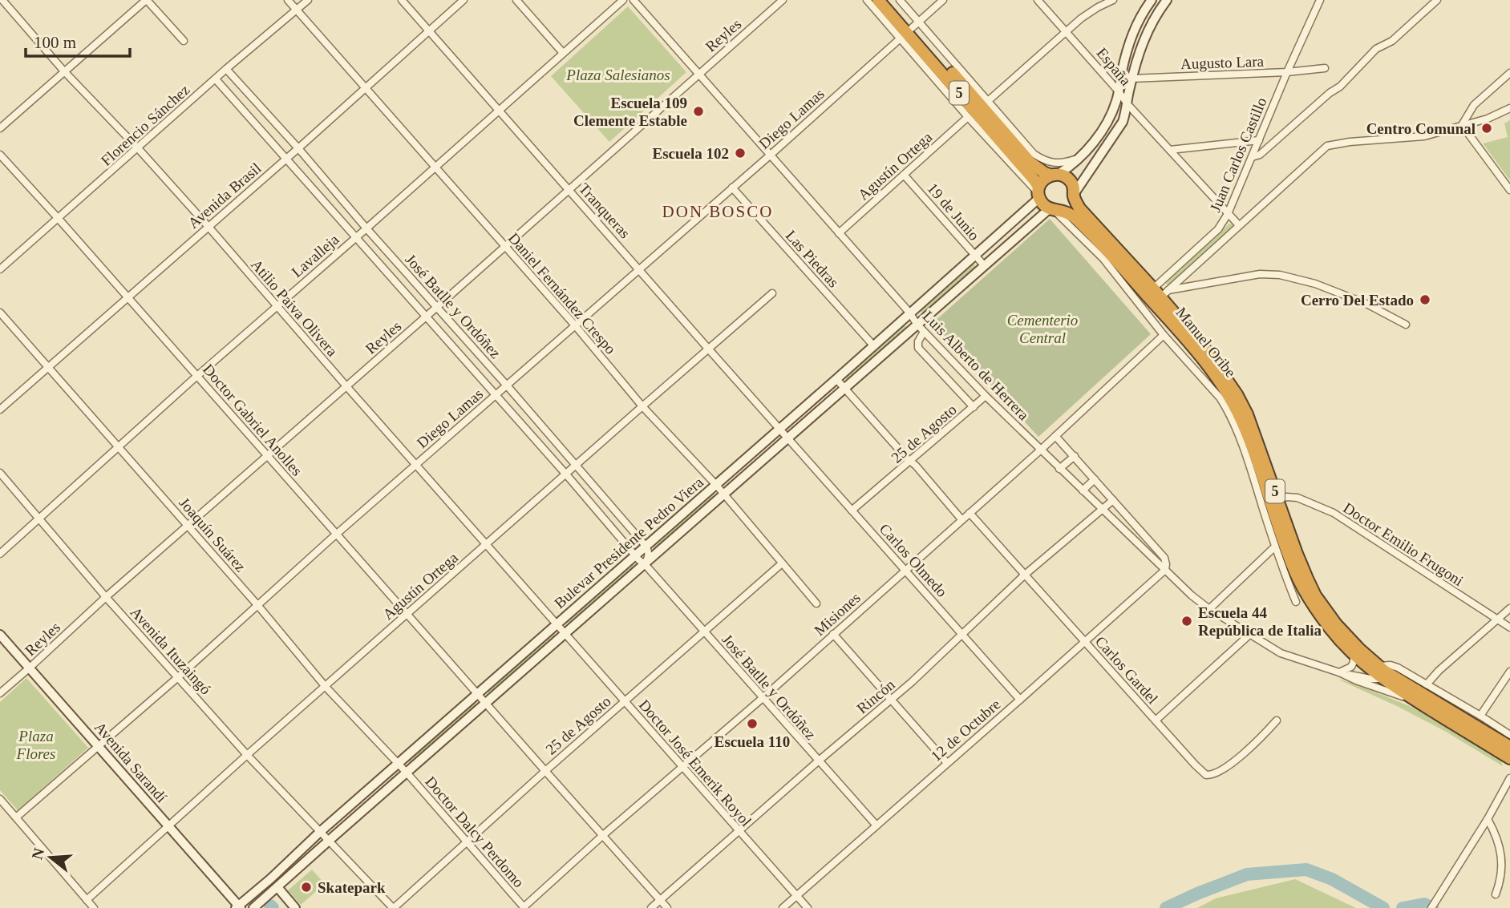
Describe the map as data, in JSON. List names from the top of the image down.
{
  "streets": {
    "highway": ["5", "Manuel Oribe"],
    "street": [
      "Reyles",
      "Augusto Lara",
      "España",
      "Diego Lamas",
      "Florencio Sánchez",
      "Juan Carlos Castillo",
      "Agustín Ortega",
      "Avenida Brasil",
      "Tranqueras",
      "19 de Junio",
      "Lavalleja",
      "Las Piedras",
      "Daniel Fernández Crespo",
      "José Batlle y Ordóñez",
      "Atilio Paiva Olivera",
      "Luis Alberto de Herrera",
      "Doctor Gabriel Anolles",
      "25 de Agosto",
      "Joaquín Suárez",
      "Bulevar Presidente Pedro Viera",
      "Doctor Emilio Frugoni",
      "Carlos Olmedo",
      "Misiones",
      "Avenida Ituzaingó",
      "Carlos Gardel",
      "Rincón",
      "12 de Octubre",
      "Avenida Sarandí",
      "Doctor José Emerik Royol",
      "Doctor Dalcy Perdomo"
    ]
  },
  "crossings": [
    ["Reyles", "Tranqueras"],
    ["Reyles", "Daniel Fernández Crespo"],
    ["Reyles", "José Batlle y Ordóñez"],
    ["Reyles", "Atilio Paiva Olivera"],
    ["Reyles", "Luis Alberto de Herrera"],
    ["Reyles", "Doctor Gabriel Anolles"],
    ["Reyles", "Joaquín Suárez"],
    ["Reyles", "Avenida Ituzaingó"],
    ["Reyles", "Avenida Sarandí"],
    ["Augusto Lara", "Juan Carlos Castillo"],
    ["España", "Juan Carlos Castillo"],
    ["Diego Lamas", "Tranqueras"],
    ["Diego Lamas", "Las Piedras"],
    ["Diego Lamas", "Daniel Fernández Crespo"],
    ["Diego Lamas", "José Batlle y Ordóñez"],
    ["Diego Lamas", "Atilio Paiva Olivera"],
    ["Diego Lamas", "Manuel Oribe"],
    ["Diego Lamas", "Luis Alberto de Herrera"],
    ["Diego Lamas", "Doctor Gabriel Anolles"],
    ["Diego Lamas", "Joaquín Suárez"],
    ["Diego Lamas", "Avenida Ituzaingó"],
    ["Diego Lamas", "Avenida Sarandí"],
    ["Florencio Sánchez", "Daniel Fernández Crespo"],
    ["Florencio Sánchez", "José Batlle y Ordóñez"],
    ["Florencio Sánchez", "Atilio Paiva Olivera"],
    ["Florencio Sánchez", "Doctor Gabriel Anolles"],
    ["Juan Carlos Castillo", "Manuel Oribe"],
    ["Agustín Ortega", "Tranqueras"],
    ["Agustín Ortega", "19 de Junio"],
    ["Agustín Ortega", "Daniel Fernández Crespo"],
    ["Agustín Ortega", "José Batlle y Ordóñez"],
    ["Agustín Ortega", "Atilio Paiva Olivera"],
    ["Agustín Ortega", "Manuel Oribe"],
    ["Agustín Ortega", "Luis Alberto de Herrera"],
    ["Agustín Ortega", "Doctor Gabriel Anolles"],
    ["Agustín Ortega", "Joaquín Suárez"],
    ["Agustín Ortega", "Avenida Ituzaingó"],
    ["Agustín Ortega", "Avenida Sarandí"],
    ["Avenida Brasil", "Tranqueras"],
    ["Avenida Brasil", "Daniel Fernández Crespo"],
    ["Avenida Brasil", "José Batlle y Ordóñez"],
    ["Avenida Brasil", "Atilio Paiva Olivera"],
    ["Avenida Brasil", "Doctor Gabriel Anolles"],
    ["Avenida Brasil", "Joaquín Suárez"],
    ["Tranqueras", "Lavalleja"],
    ["Tranqueras", "Bulevar Presidente Pedro Viera"],
    ["Tranqueras", "Carlos Olmedo"],
    ["19 de Junio", "Bulevar Presidente Pedro Viera"],
    ["Lavalleja", "Daniel Fernández Crespo"],
    ["Lavalleja", "José Batlle y Ordóñez"],
    ["Lavalleja", "Atilio Paiva Olivera"],
    ["Lavalleja", "Doctor Gabriel Anolles"],
    ["Lavalleja", "Joaquín Suárez"],
    ["Lavalleja", "Avenida Ituzaingó"],
    ["Las Piedras", "Bulevar Presidente Pedro Viera"],
    ["Daniel Fernández Crespo", "25 de Agosto"],
    ["Daniel Fernández Crespo", "Bulevar Presidente Pedro Viera"],
    ["José Batlle y Ordóñez", "25 de Agosto"],
    ["José Batlle y Ordóñez", "Bulevar Presidente Pedro Viera"],
    ["José Batlle y Ordóñez", "Misiones"],
    ["José Batlle y Ordóñez", "Rincón"],
    ["José Batlle y Ordóñez", "12 de Octubre"],
    ["Atilio Paiva Olivera", "Bulevar Presidente Pedro Viera"],
    ["Atilio Paiva Olivera", "Doctor José Emerik Royol"],
    ["Manuel Oribe", "Luis Alberto de Herrera"],
    ["Manuel Oribe", "Bulevar Presidente Pedro Viera"],
    ["Manuel Oribe", "Doctor Emilio Frugoni"],
    ["Manuel Oribe", "Misiones"],
    ["Luis Alberto de Herrera", "25 de Agosto"],
    ["Luis Alberto de Herrera", "Bulevar Presidente Pedro Viera"],
    ["Luis Alberto de Herrera", "Misiones"],
    ["Luis Alberto de Herrera", "Rincón"],
    ["Luis Alberto de Herrera", "12 de Octubre"],
    ["Doctor Gabriel Anolles", "25 de Agosto"],
    ["Doctor Gabriel Anolles", "Bulevar Presidente Pedro Viera"],
    ["Doctor Gabriel Anolles", "Misiones"],
    ["Doctor Gabriel Anolles", "Rincón"],
    ["25 de Agosto", "Carlos Olmedo"],
    ["25 de Agosto", "Avenida Ituzaingó"],
    ["25 de Agosto", "Doctor José Emerik Royol"],
    ["25 de Agosto", "Doctor Dalcy Perdomo"],
    ["Joaquín Suárez", "Bulevar Presidente Pedro Viera"],
    ["Joaquín Suárez", "Doctor Dalcy Perdomo"],
    ["Bulevar Presidente Pedro Viera", "Carlos Olmedo"],
    ["Bulevar Presidente Pedro Viera", "Avenida Ituzaingó"],
    ["Bulevar Presidente Pedro Viera", "Avenida Sarandí"],
    ["Bulevar Presidente Pedro Viera", "Doctor José Emerik Royol"],
    ["Bulevar Presidente Pedro Viera", "Doctor Dalcy Perdomo"],
    ["Carlos Olmedo", "Misiones"],
    ["Carlos Olmedo", "Rincón"],
    ["Carlos Olmedo", "12 de Octubre"],
    ["Misiones", "Carlos Gardel"],
    ["Misiones", "Doctor José Emerik Royol"],
    ["Misiones", "Doctor Dalcy Perdomo"],
    ["Carlos Gardel", "Rincón"],
    ["Carlos Gardel", "12 de Octubre"],
    ["Rincón", "Doctor José Emerik Royol"],
    ["12 de Octubre", "Doctor José Emerik Royol"]
  ],
  "districts": ["DON BOSCO"],
  "parks": ["Plaza Salesianos", "Cementerio Central", "Plaza Flores"],
  "places": [
    "Escuela 109 Clemente Estable",
    "Centro Comunal",
    "Escuela 102",
    "Cerro Del Estado",
    "Escuela 44 República de Italia",
    "Escuela 110",
    "Skatepark"
  ],
  "scale_bar": "100 m",
  "north": "left"
}
